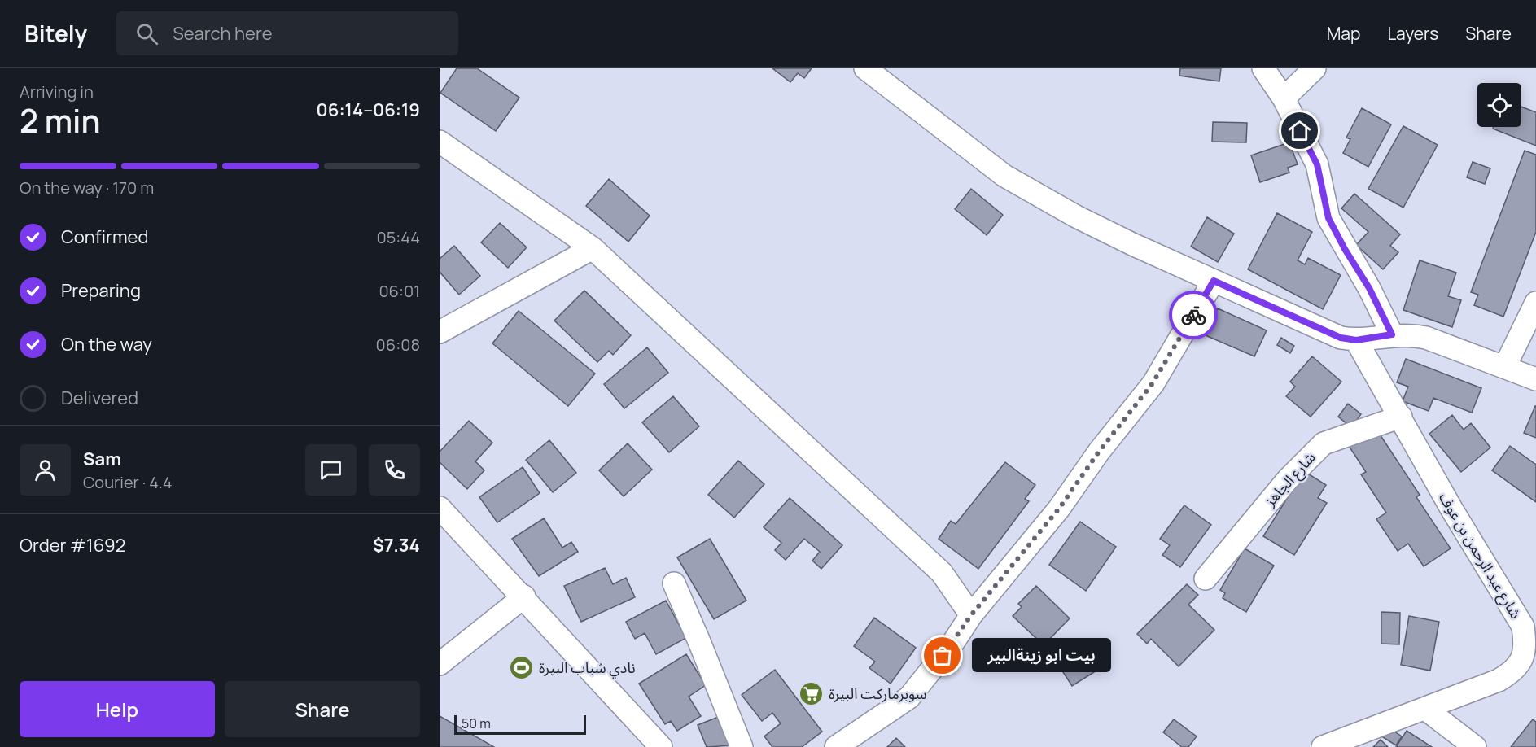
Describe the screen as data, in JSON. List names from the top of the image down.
{
  "streets": {
    "street": ["شارع الجاهز", "شارع عبد الرحمن بن عوف"]
  },
  "crossings": [
    ["شارع الجاهز", "شارع عبد الرحمن بن عوف"]
  ],
  "places": {
    "other": ["بيت ابو زينةالبير"],
    "sports": ["نادي شباب البيرة"],
    "supermarket": ["سوبرماركت البيرة"]
  },
  "scale_bar": "50 m",
  "page": {
    "header": "Bitely",
    "search": "Search here",
    "nav": ["Map", "Layers", "Share"],
    "heading": ["2 min", "Arriving in", "06:14–06:19"],
    "panel": [
      "Sam",
      "Courier · 4.4",
      "Order #1692",
      "$7.34"
    ],
    "bar": "On the way · 170 m",
    "list": [
      ["Confirmed", "05:44"],
      ["Preparing", "06:01"],
      ["On the way", "06:08"],
      "Delivered"
    ],
    "bubble": "بيت ابو زينةالبير",
    "buttons": ["Help", "Share"],
    "scale": "50 m"
  }
}
